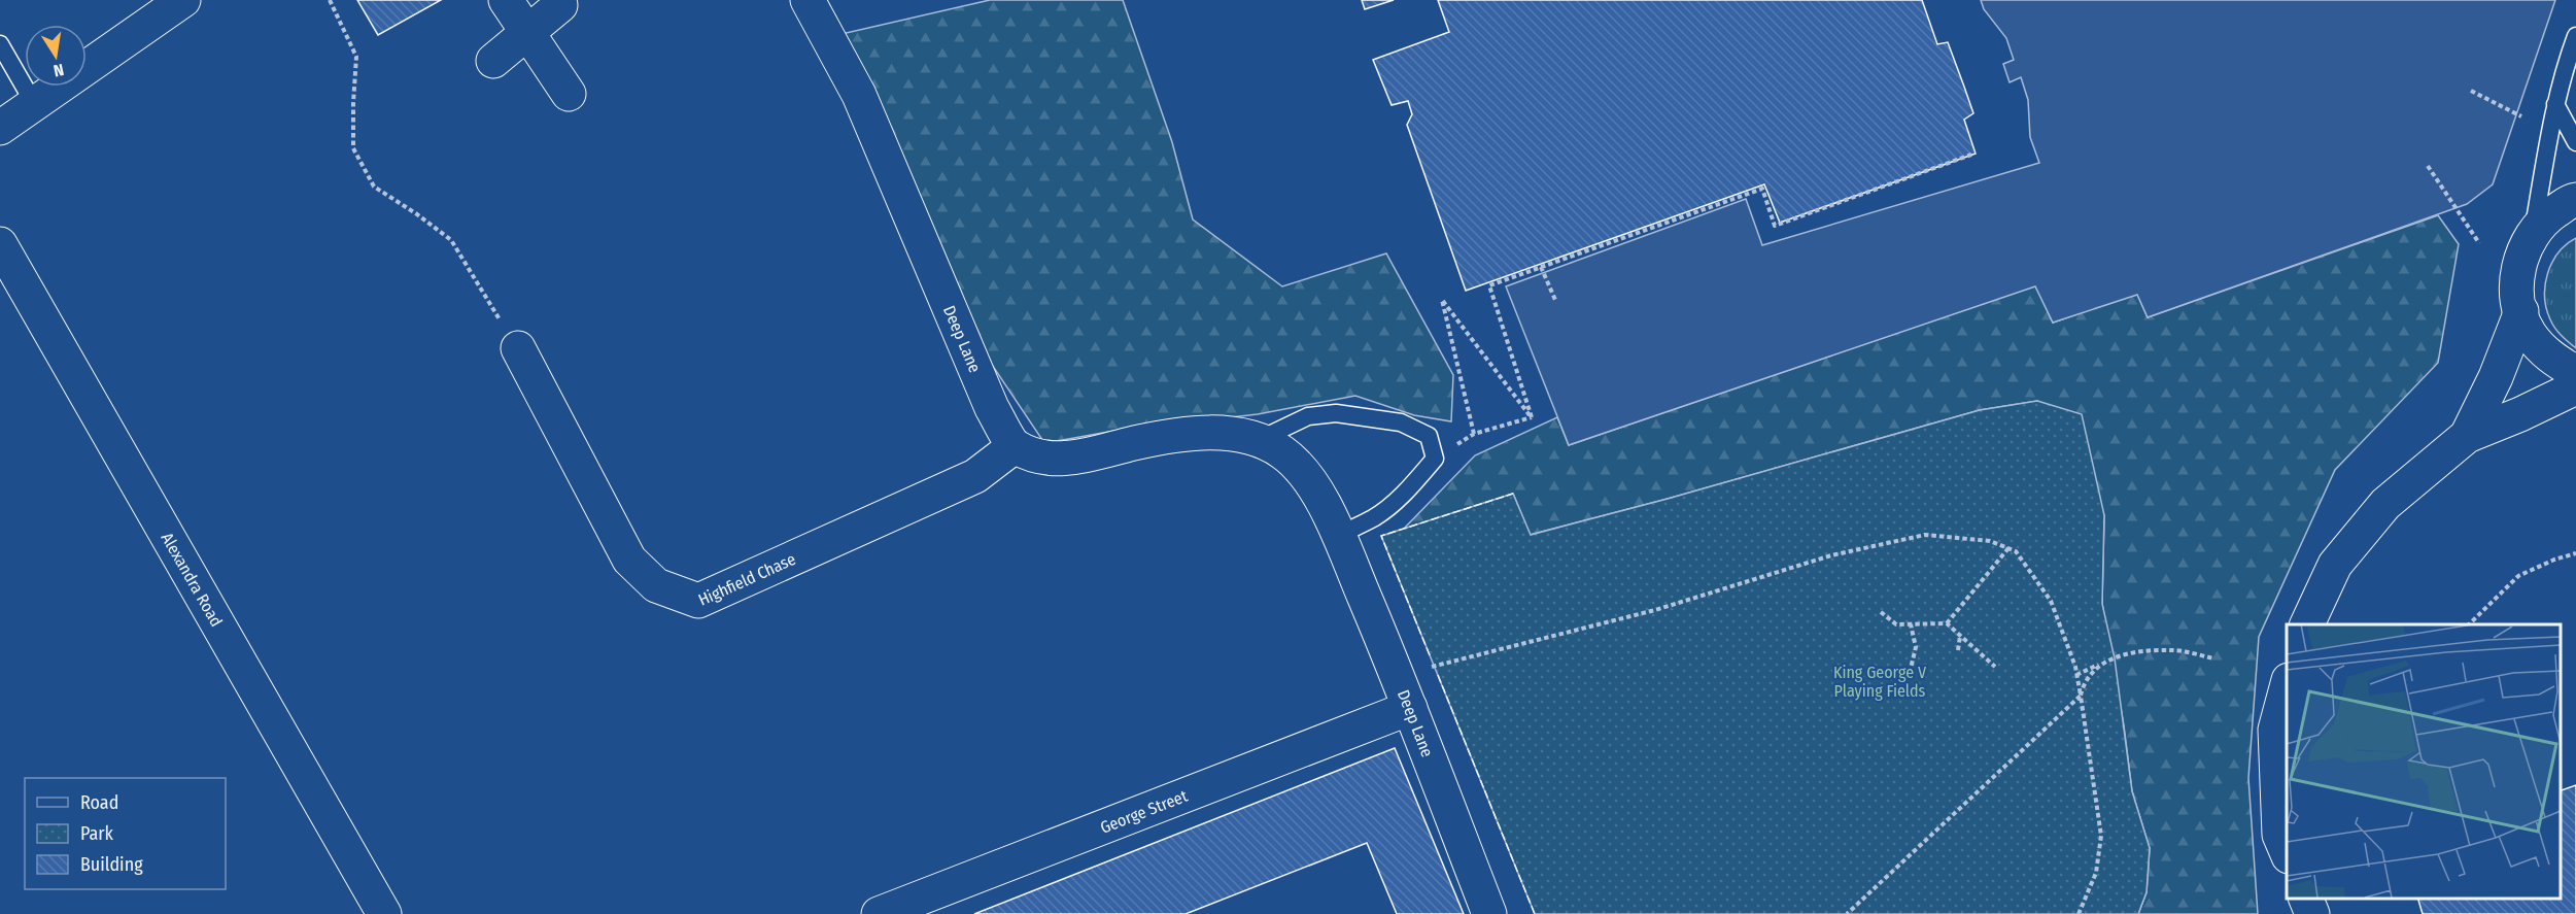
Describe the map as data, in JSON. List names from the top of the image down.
{
  "streets": {
    "street": [
      "Deep Lane",
      "Highfield Chase",
      "Alexandra Road",
      "George Street"
    ]
  },
  "crossings": [
    ["Deep Lane", "Highfield Chase"],
    ["Deep Lane", "George Street"]
  ],
  "parks": ["King George V Playing Fields"],
  "legend": ["Road", "Park", "Building"],
  "north": "bottom"
}
